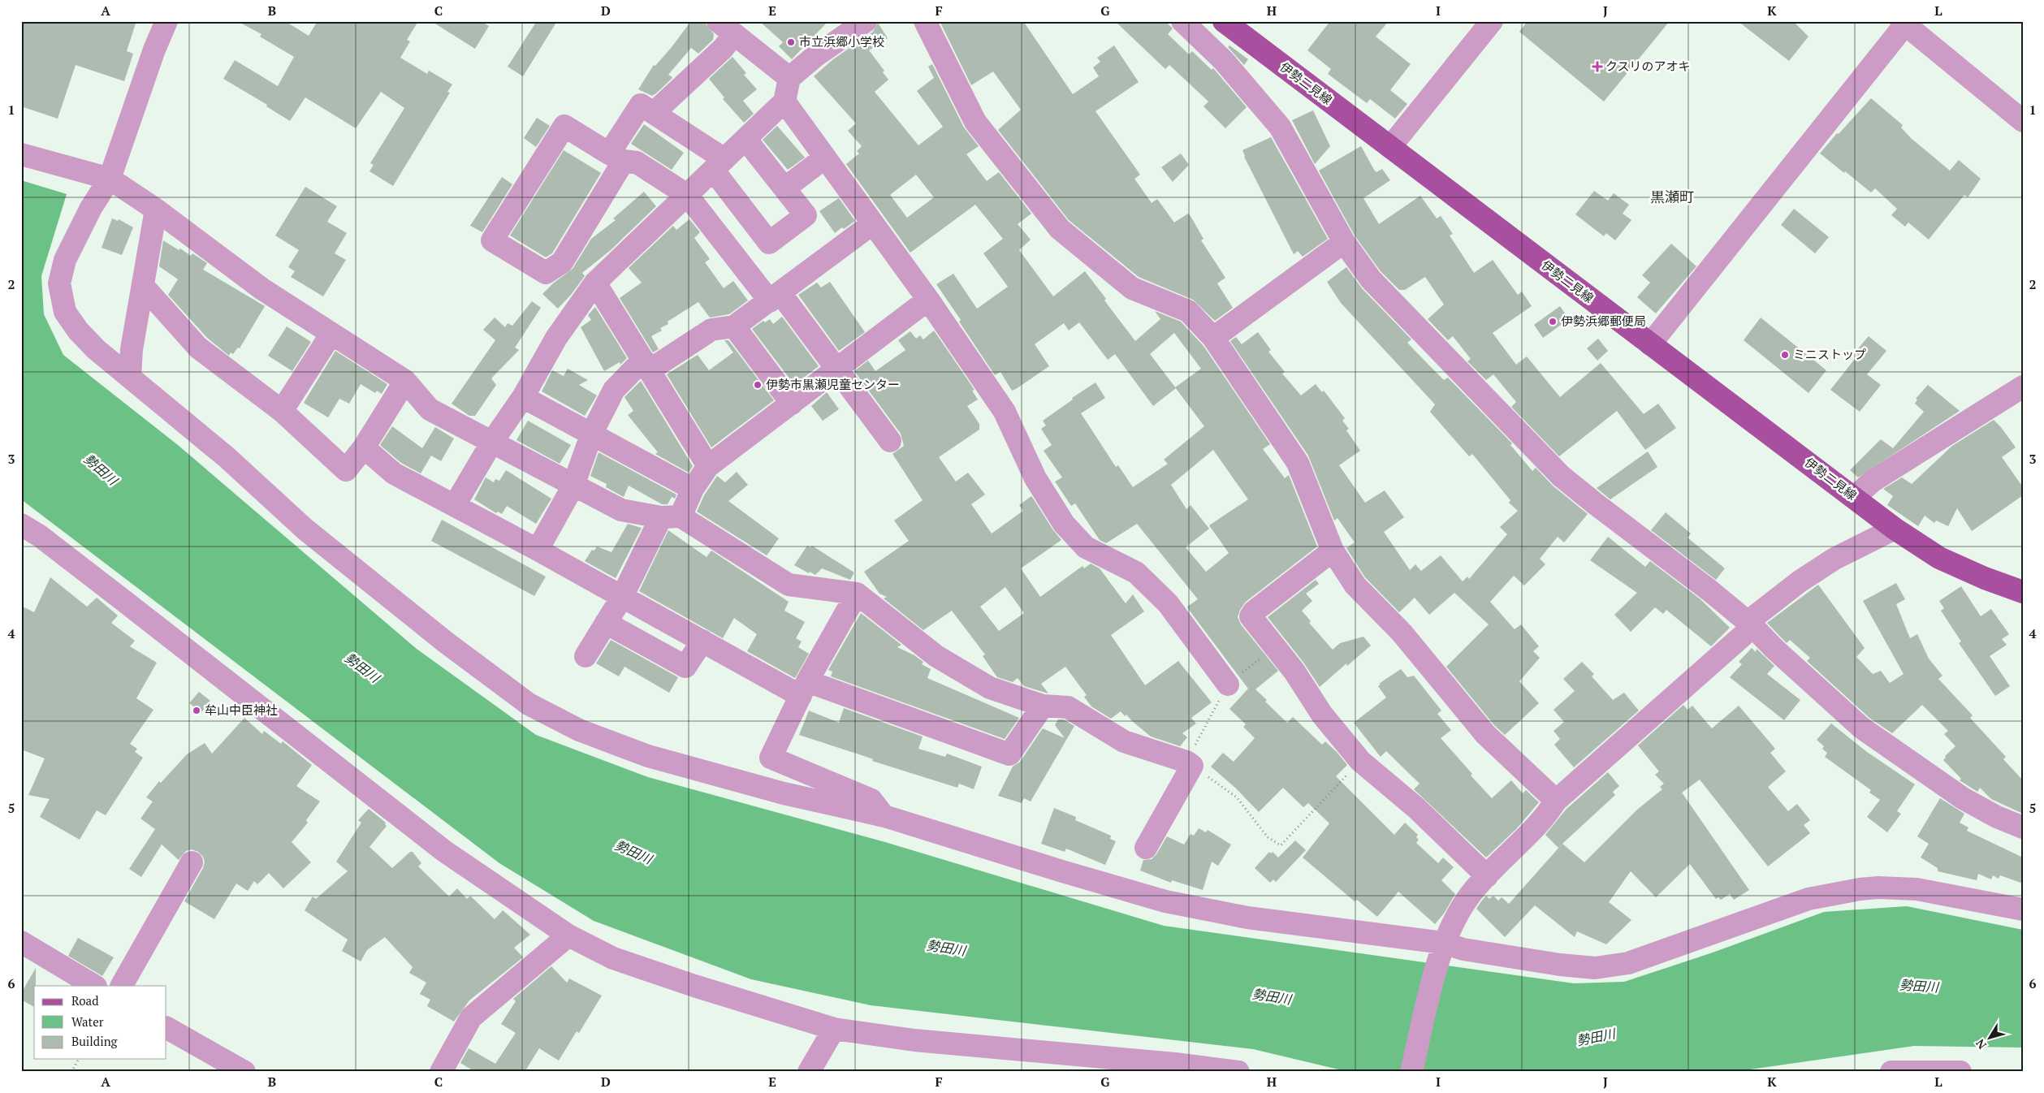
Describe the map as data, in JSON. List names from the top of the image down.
{
  "streets": {
    "main road": ["伊勢二見線"]
  },
  "districts": ["黒瀬町"],
  "water": ["勢田川"],
  "places": {
    "other": [
      "市立浜郷小学校",
      "伊勢浜郷郵便局",
      "ミニストップ",
      "伊勢市黒瀬児童センター",
      "牟山中臣神社"
    ],
    "health": ["クスリのアオキ"]
  },
  "legend": ["Road", "Water", "Building"],
  "north": "bottom left",
  "grid": {
    "columns": [
      "A",
      "B",
      "C",
      "D",
      "E",
      "F",
      "G",
      "H",
      "I",
      "J",
      "K",
      "L"
    ],
    "rows": [
      "1",
      "2",
      "3",
      "4",
      "5",
      "6"
    ]
  }
}
